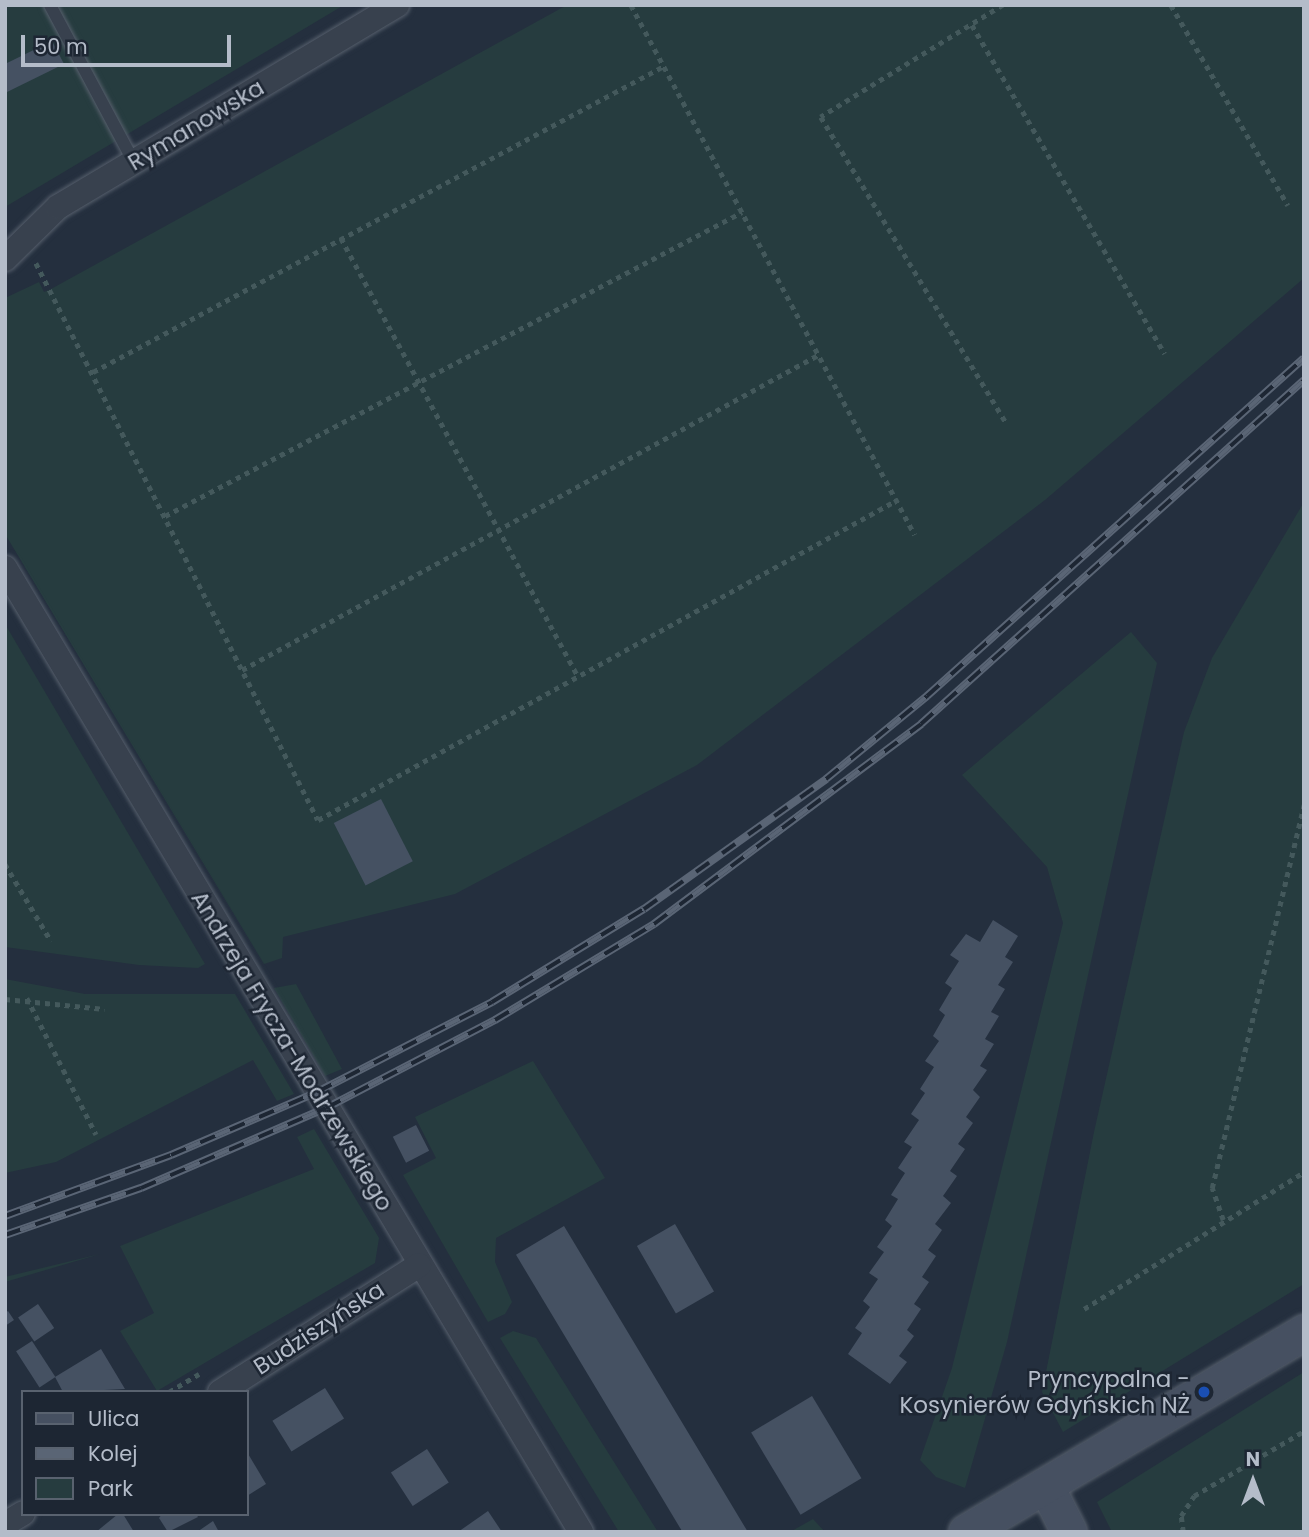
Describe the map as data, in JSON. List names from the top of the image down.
{
  "streets": {
    "street": ["Rymanowska", "Andrzeja Frycza-Modrzewskiego", "Budziszyńska"]
  },
  "crossings": [
    ["Andrzeja Frycza-Modrzewskiego", "Budziszyńska"]
  ],
  "places": ["Pryncypalna - Kosynierów Gdyńskich NŻ"],
  "legend": ["Ulica", "Kolej", "Park"],
  "scale_bar": "50 m",
  "north": "top"
}
